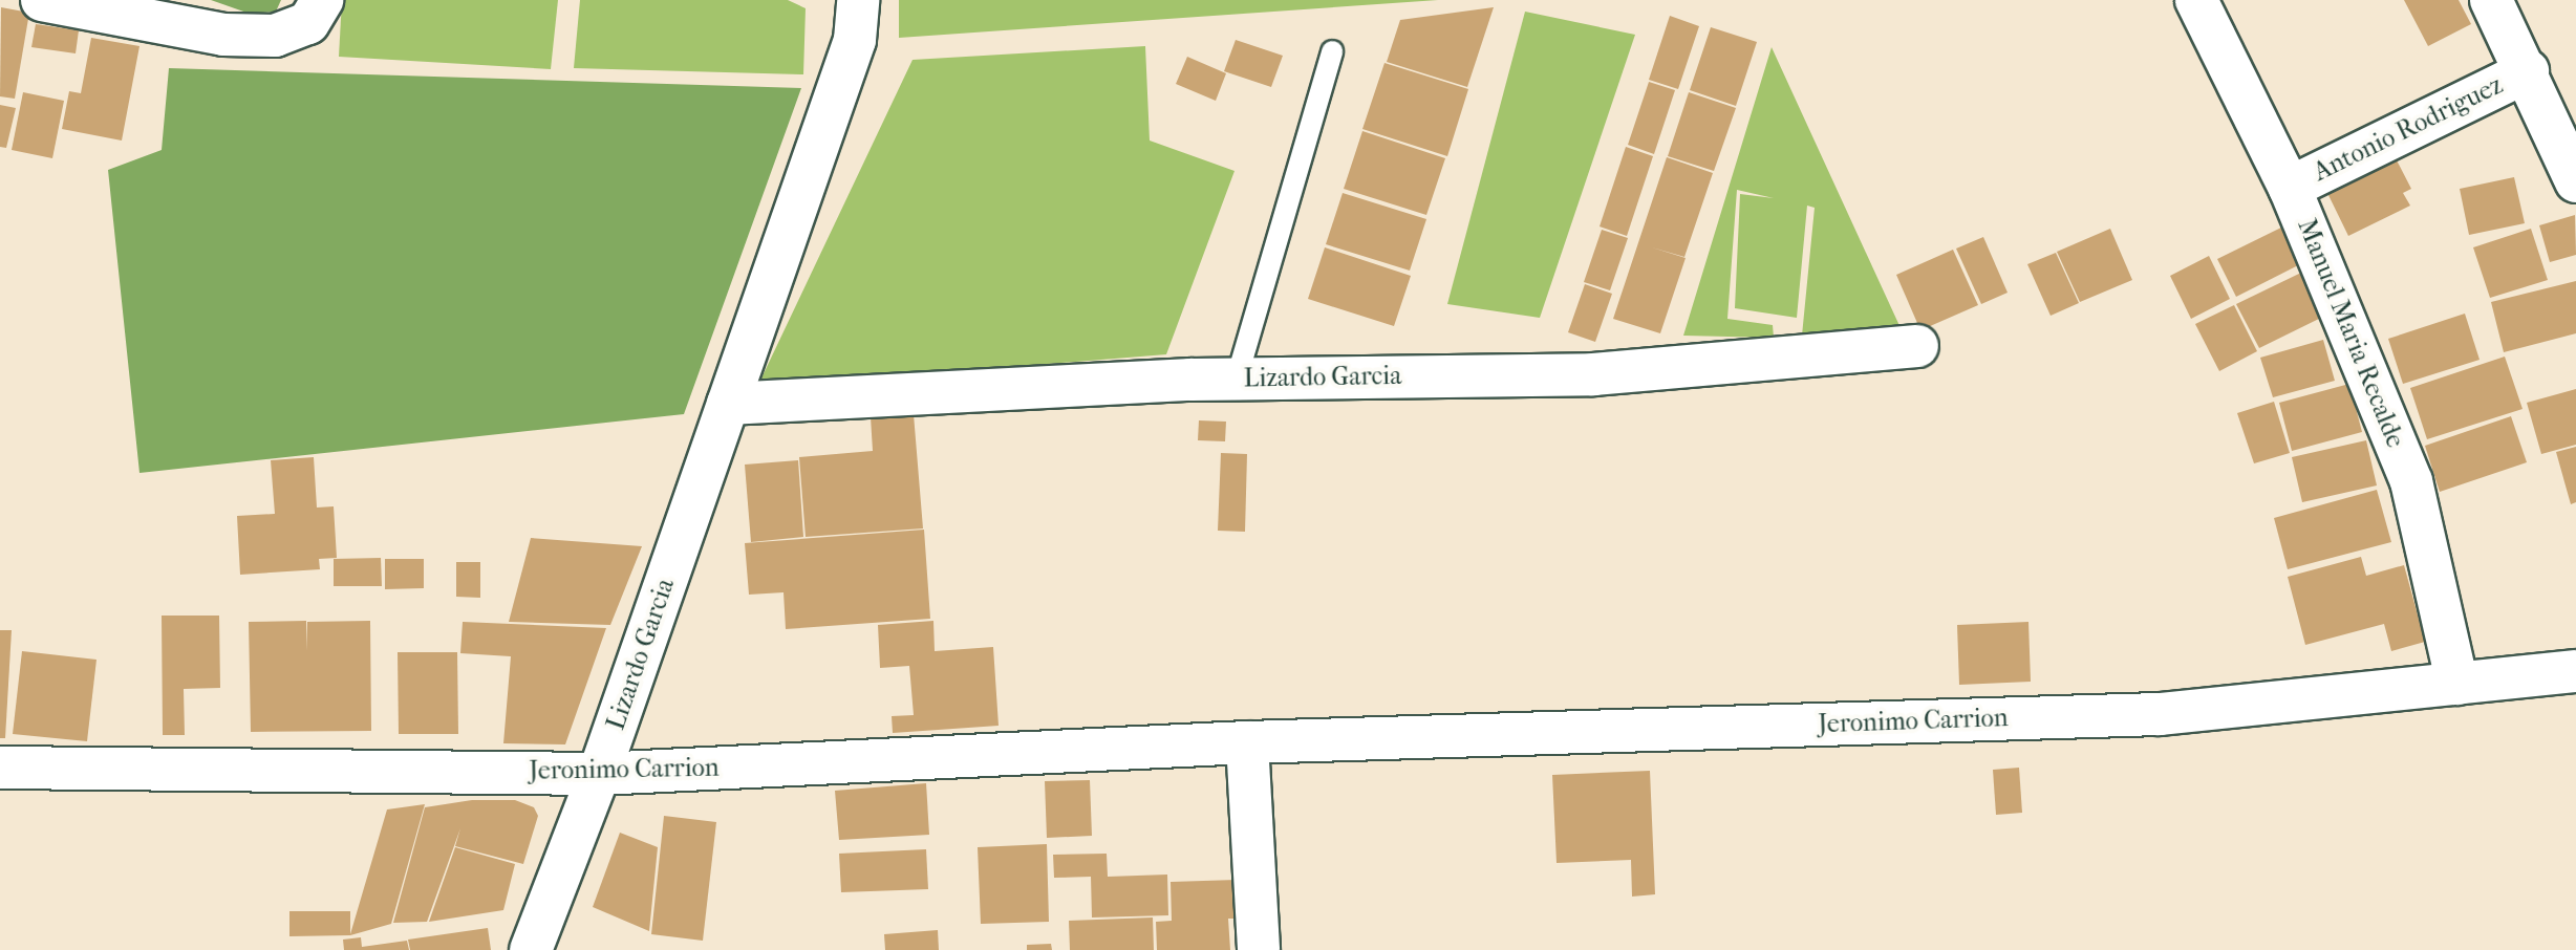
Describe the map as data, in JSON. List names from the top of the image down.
{
  "streets": {
    "street": [
      "Antonio Rodriguez",
      "Manuel Maria Recalde",
      "Lizardo Garcia",
      "Jeronimo Carrion"
    ]
  },
  "crossings": [
    ["Antonio Rodriguez", "Manuel Maria Recalde"],
    ["Manuel Maria Recalde", "Jeronimo Carrion"],
    ["Lizardo Garcia", "Jeronimo Carrion"]
  ]
}
